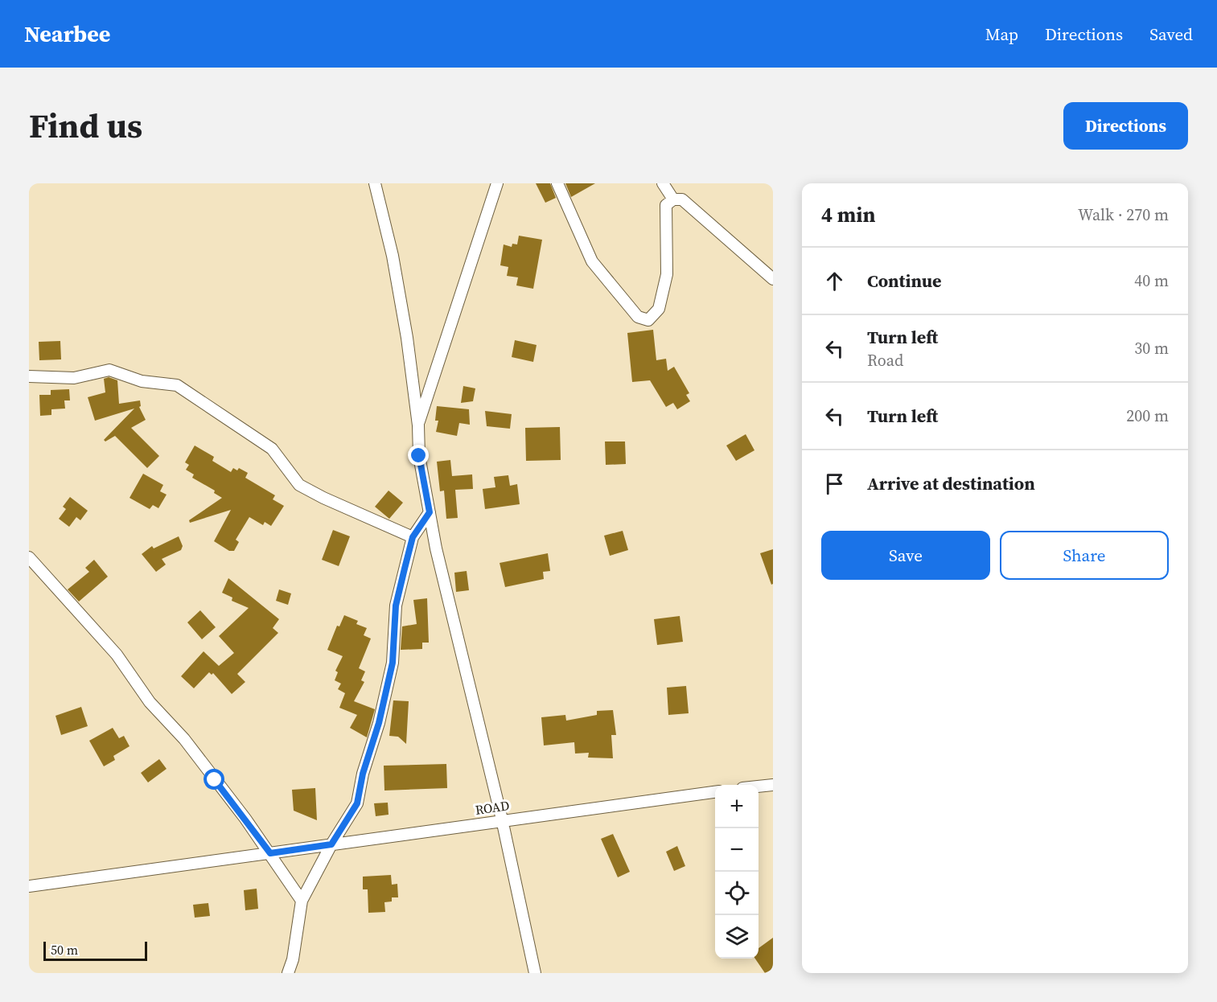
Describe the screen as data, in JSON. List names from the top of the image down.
{
  "streets": {
    "street": ["ROAD"]
  },
  "scale_bar": "50 m",
  "page": {
    "header": "Nearbee",
    "nav": ["Map", "Directions", "Saved"],
    "title": "Find us",
    "buttons": [
      "Directions",
      ["Save", "Share"]
    ],
    "heading": ["4 min", "Walk · 270 m"],
    "list": [
      ["Continue", "40 m"],
      ["Turn left", "Road", "30 m"],
      ["Turn left", "200 m"],
      "Arrive at destination"
    ],
    "map_buttons": ["+", "−"],
    "scale": "50 m"
  }
}
